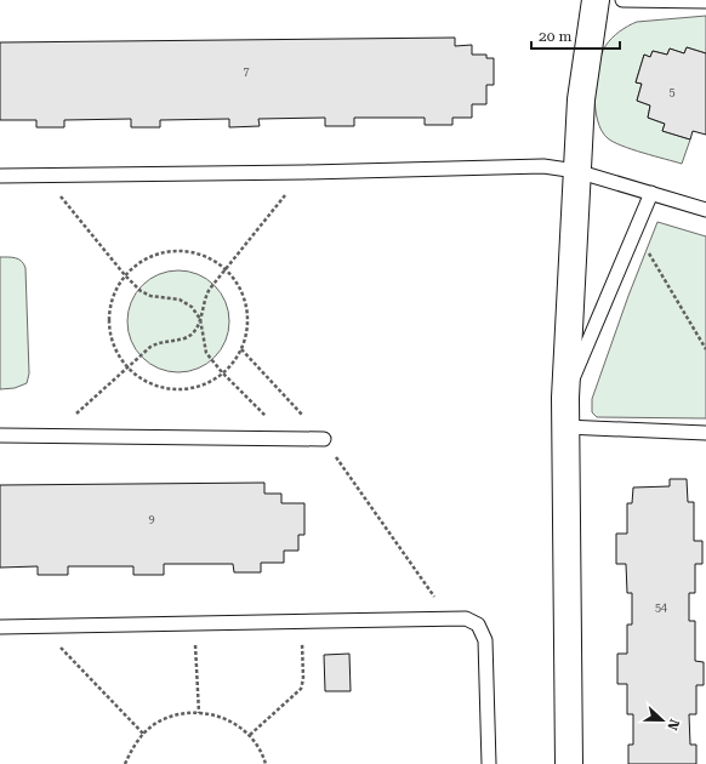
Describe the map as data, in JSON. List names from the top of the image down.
{
  "house_numbers": [
    "7",
    "5",
    "9",
    "54"
  ],
  "scale_bar": "20 m",
  "north": "right"
}
